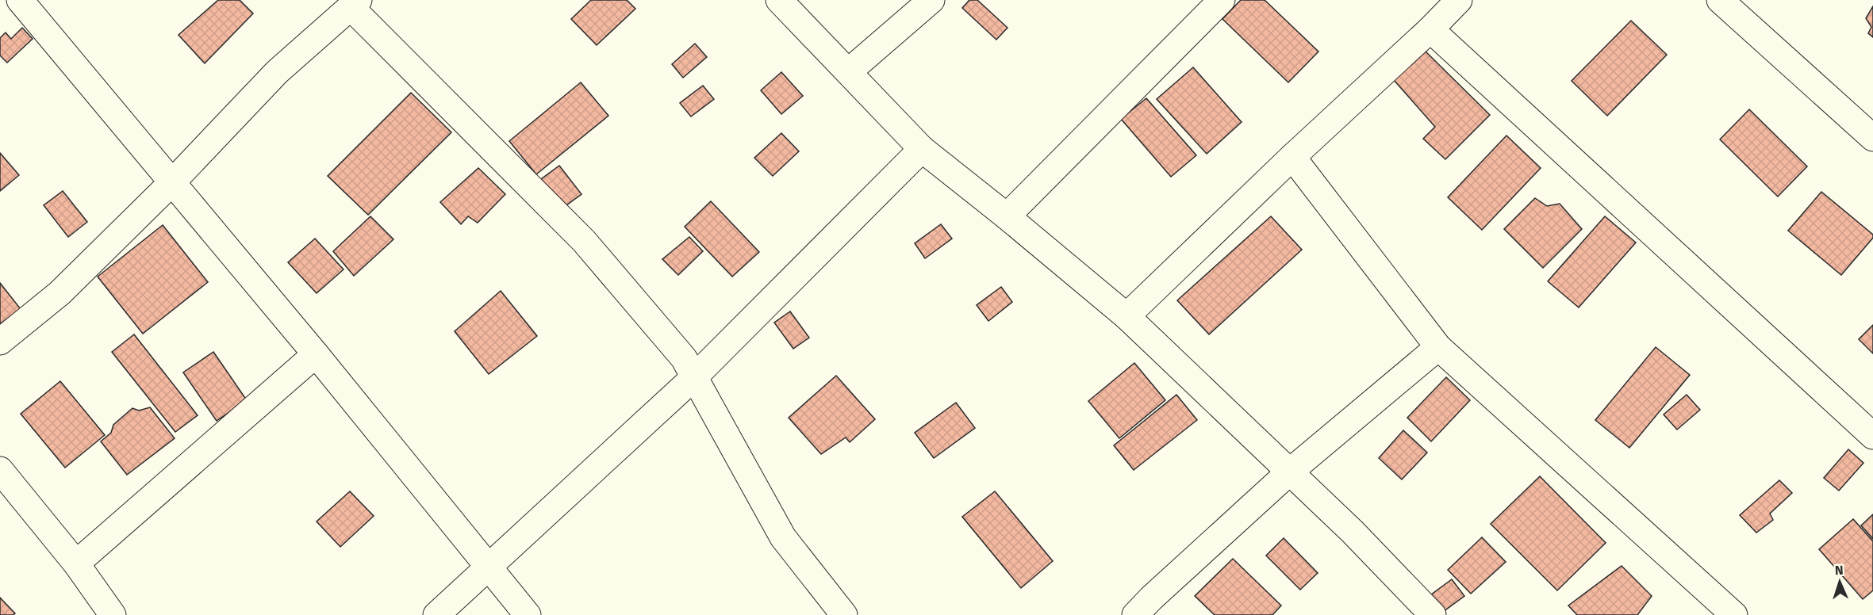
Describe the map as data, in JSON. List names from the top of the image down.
{
  "north": "top"
}
